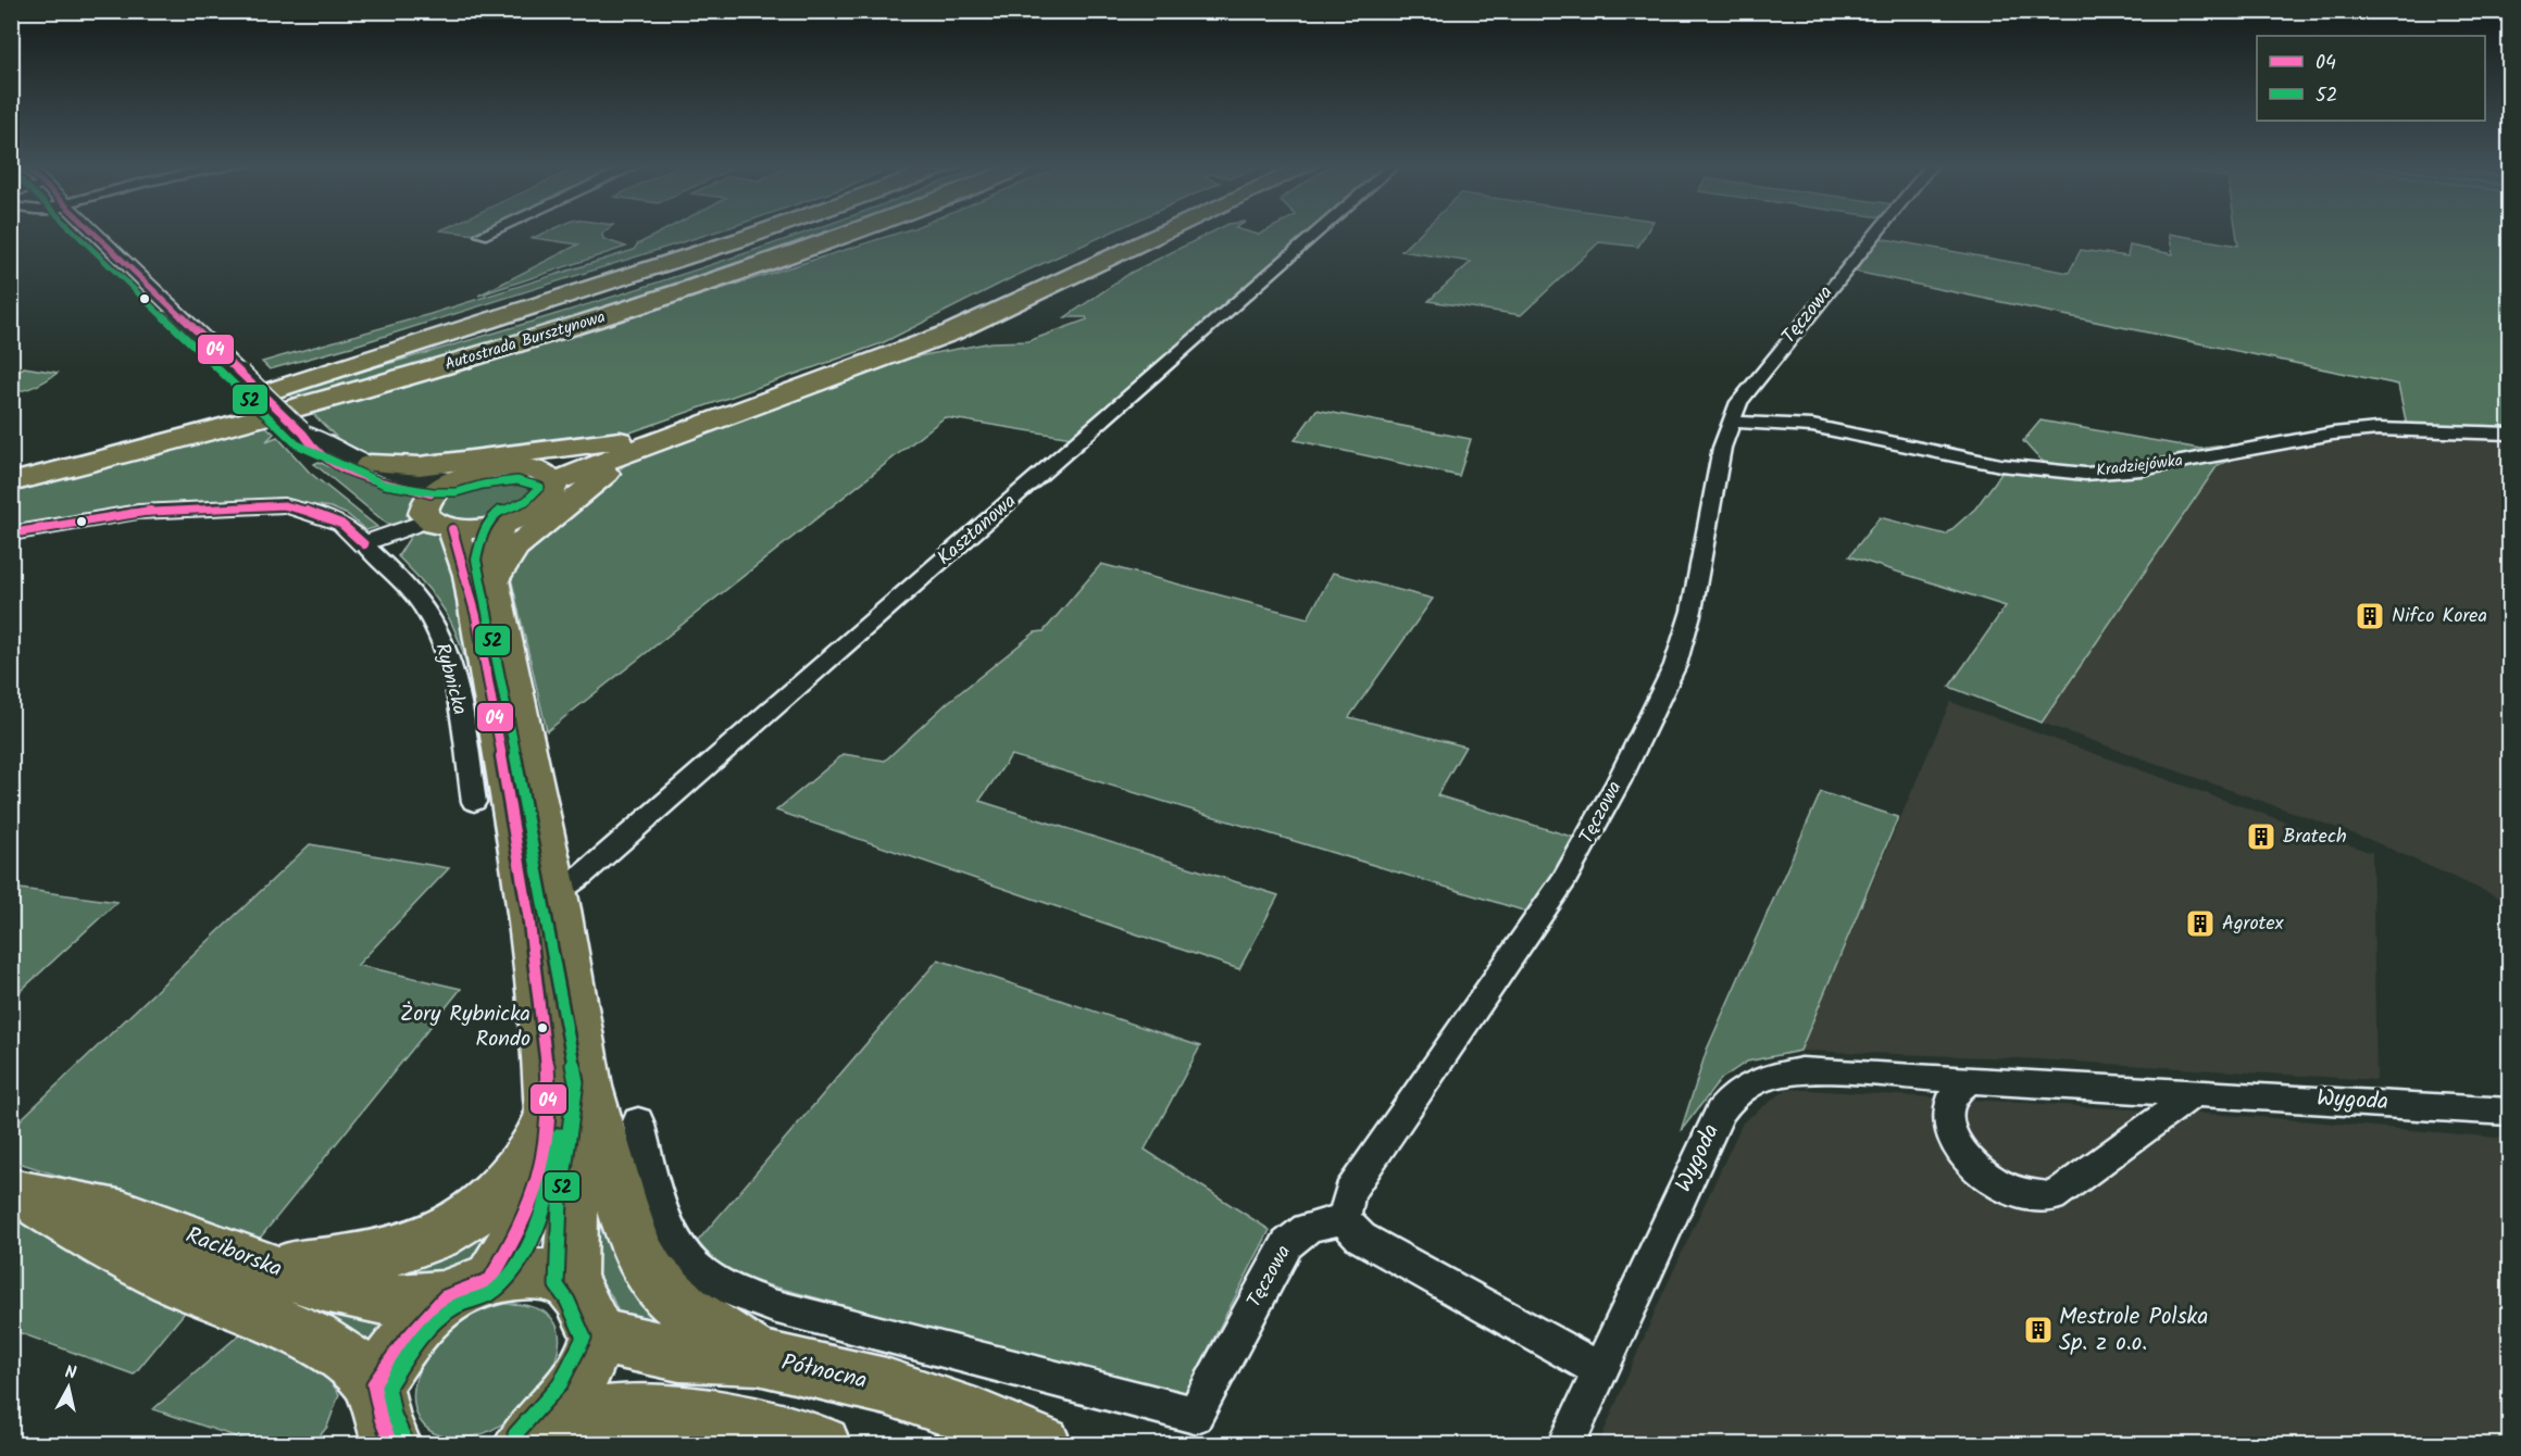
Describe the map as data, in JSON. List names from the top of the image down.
{
  "streets": {
    "main road": [
      "Autostrada Bursztynowa",
      "Rybnicka",
      "Raciborska",
      "Północna"
    ],
    "street": [
      "Tęczowa",
      "Kradziejówka",
      "Kasztanowa",
      "Wygoda"
    ]
  },
  "crossings": [
    ["Tęczowa", "Kradziejówka"],
    ["Rybnicka", "Raciborska"]
  ],
  "places": {
    "building": [
      "Nifco Korea",
      "Bratech",
      "Agrotex",
      "Mestrole Polska Sp. z o.o."
    ],
    "other": ["Żory Rybnicka Rondo"]
  },
  "lines": ["transit line 04", "transit line 52"],
  "legend": ["04", "52"],
  "north": "top"
}
